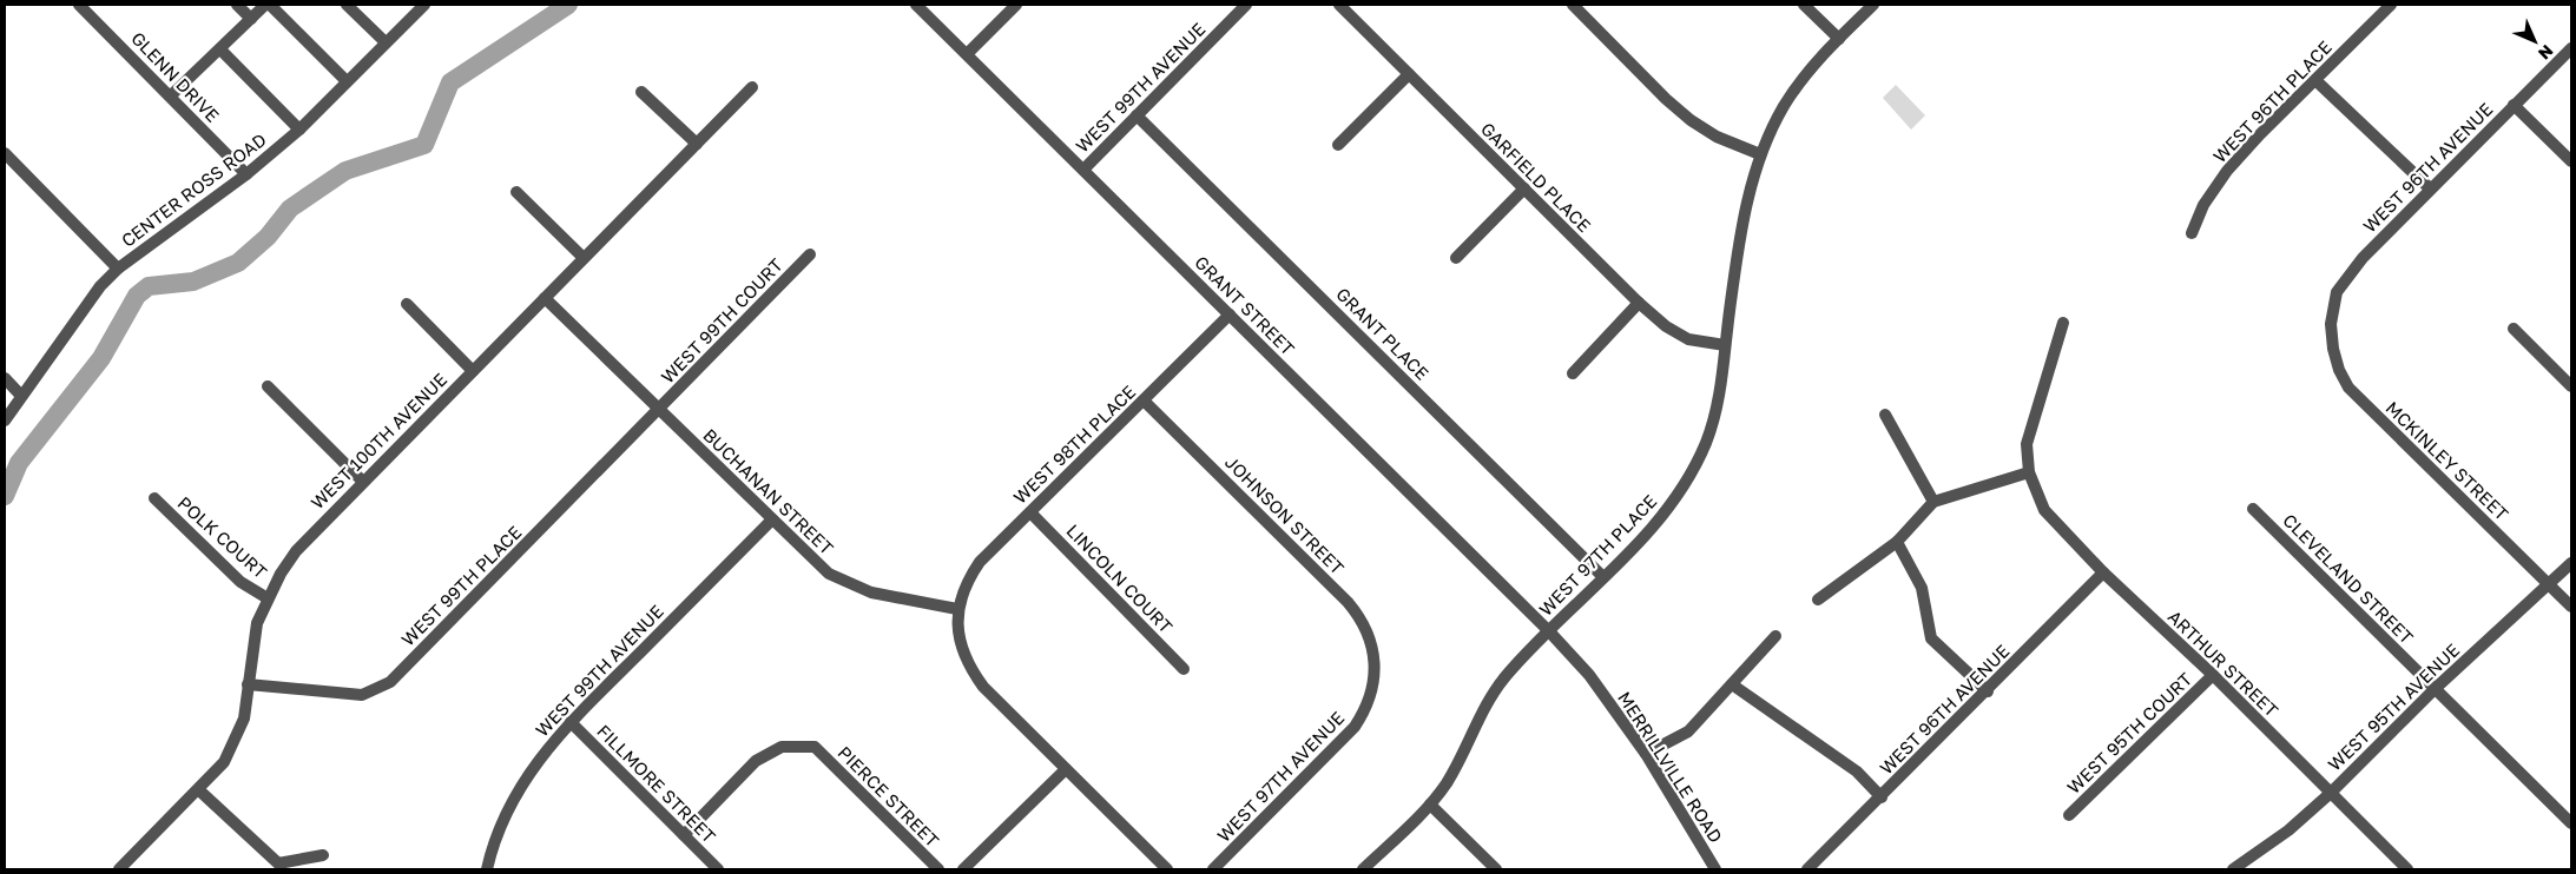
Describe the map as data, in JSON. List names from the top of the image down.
{
  "streets": {
    "street": [
      "GLENN DRIVE",
      "WEST 99TH AVENUE",
      "WEST 96TH PLACE",
      "WEST 96TH AVENUE",
      "GARFIELD PLACE",
      "CENTER ROSS ROAD",
      "GRANT STREET",
      "WEST 99TH COURT",
      "GRANT PLACE",
      "WEST 100TH AVENUE",
      "WEST 98TH PLACE",
      "MCKINLEY STREET",
      "BUCHANAN STREET",
      "JOHNSON STREET",
      "POLK COURT",
      "WEST 97TH PLACE",
      "LINCOLN COURT",
      "CLEVELAND STREET",
      "WEST 99TH PLACE",
      "ARTHUR STREET",
      "WEST 95TH AVENUE",
      "WEST 95TH COURT",
      "MERRILLVILLE ROAD",
      "WEST 97TH AVENUE",
      "FILLMORE STREET",
      "PIERCE STREET"
    ]
  },
  "crossings": [
    ["GLENN DRIVE", "CENTER ROSS ROAD"],
    ["WEST 99TH AVENUE", "GRANT STREET"],
    ["WEST 99TH AVENUE", "GRANT PLACE"],
    ["WEST 99TH AVENUE", "BUCHANAN STREET"],
    ["WEST 99TH AVENUE", "FILLMORE STREET"],
    ["WEST 96TH AVENUE", "MCKINLEY STREET"],
    ["WEST 96TH AVENUE", "ARTHUR STREET"],
    ["GARFIELD PLACE", "WEST 97TH PLACE"],
    ["GRANT STREET", "WEST 98TH PLACE"],
    ["GRANT STREET", "WEST 97TH PLACE"],
    ["GRANT STREET", "MERRILLVILLE ROAD"],
    ["WEST 99TH COURT", "BUCHANAN STREET"],
    ["WEST 99TH COURT", "WEST 99TH PLACE"],
    ["GRANT PLACE", "WEST 97TH PLACE"],
    ["WEST 100TH AVENUE", "BUCHANAN STREET"],
    ["WEST 100TH AVENUE", "POLK COURT"],
    ["WEST 100TH AVENUE", "WEST 99TH PLACE"],
    ["WEST 98TH PLACE", "BUCHANAN STREET"],
    ["WEST 98TH PLACE", "JOHNSON STREET"],
    ["WEST 98TH PLACE", "LINCOLN COURT"],
    ["MCKINLEY STREET", "WEST 95TH AVENUE"],
    ["BUCHANAN STREET", "WEST 99TH PLACE"],
    ["JOHNSON STREET", "WEST 97TH AVENUE"],
    ["WEST 97TH PLACE", "MERRILLVILLE ROAD"],
    ["CLEVELAND STREET", "WEST 95TH AVENUE"],
    ["ARTHUR STREET", "WEST 95TH AVENUE"],
    ["ARTHUR STREET", "WEST 95TH COURT"],
    ["FILLMORE STREET", "PIERCE STREET"]
  ],
  "north": "bottom right"
}
